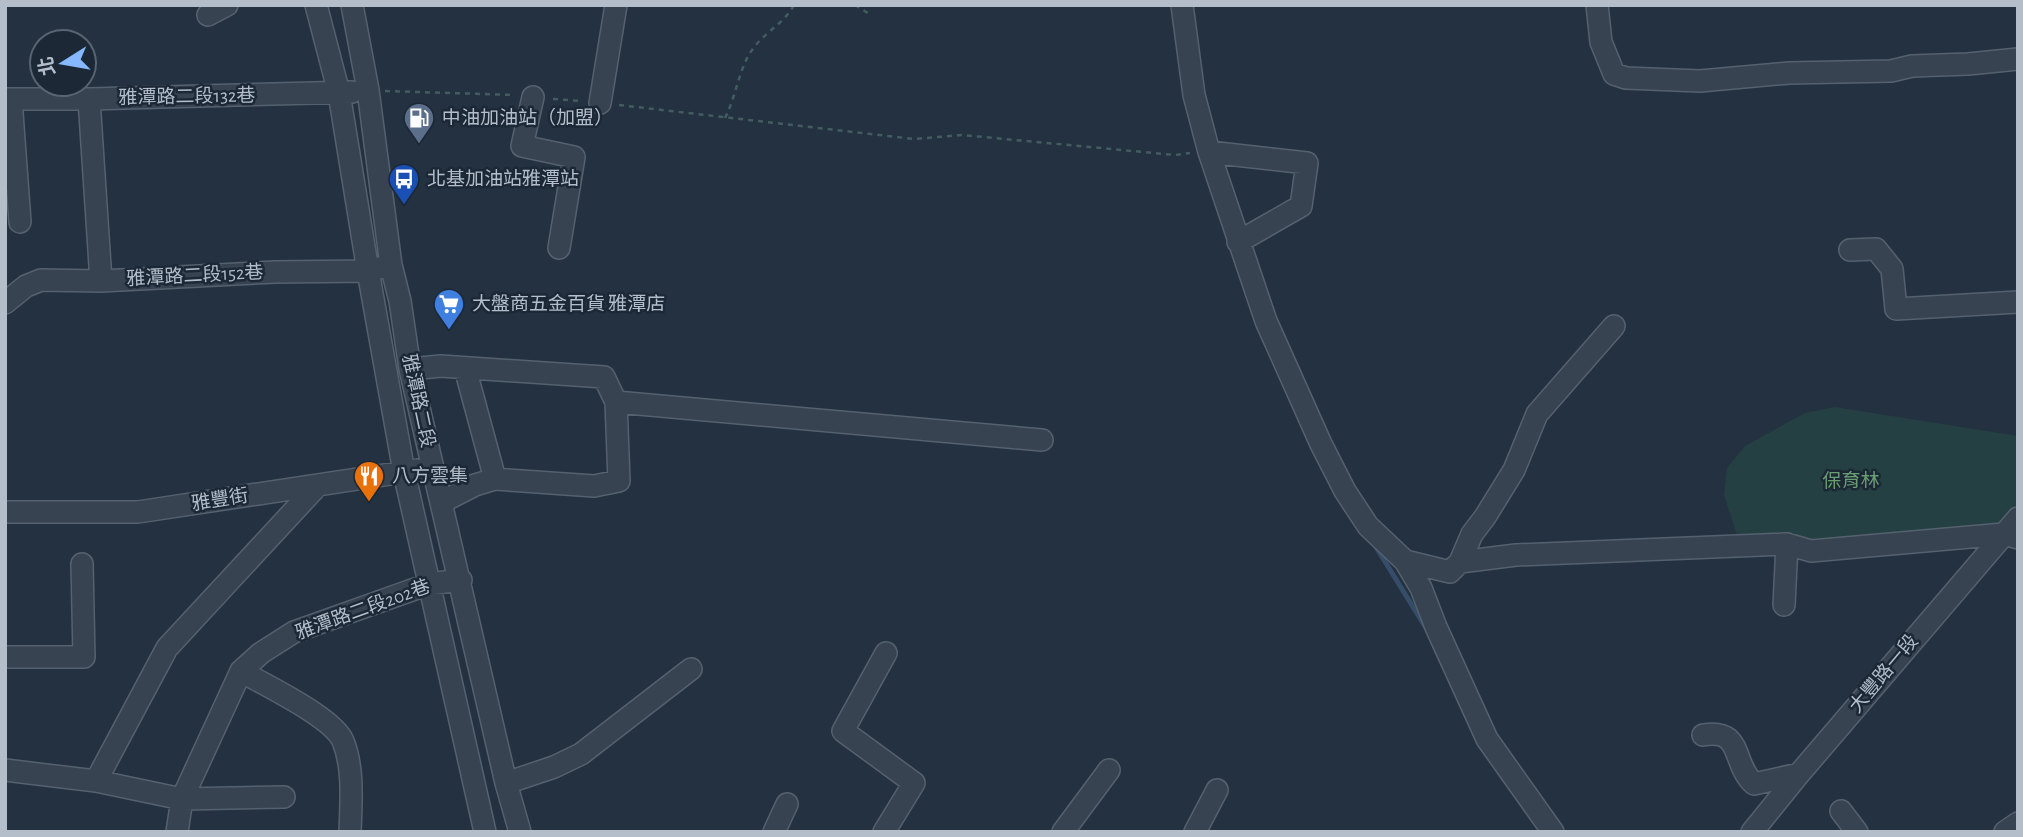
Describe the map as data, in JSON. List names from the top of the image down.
{
  "streets": {
    "street": [
      "雅潭路二段132巷",
      "雅潭路二段152巷",
      "雅潭路二段",
      "雅豐街",
      "雅潭路二段202巷",
      "大豐路一段"
    ]
  },
  "crossings": [
    ["雅潭路二段132巷", "雅潭路二段"],
    ["雅潭路二段152巷", "雅潭路二段"],
    ["雅潭路二段", "雅豐街"],
    ["雅潭路二段", "雅潭路二段202巷"]
  ],
  "parks": ["保育林"],
  "places": {
    "fuel station": ["中油加油站（加盟）"],
    "bus stop": ["北基加油站雅潭站"],
    "supermarket": ["大盤商五金百貨 雅潭店"],
    "restaurant": ["八方雲集"]
  },
  "north": "left"
}
